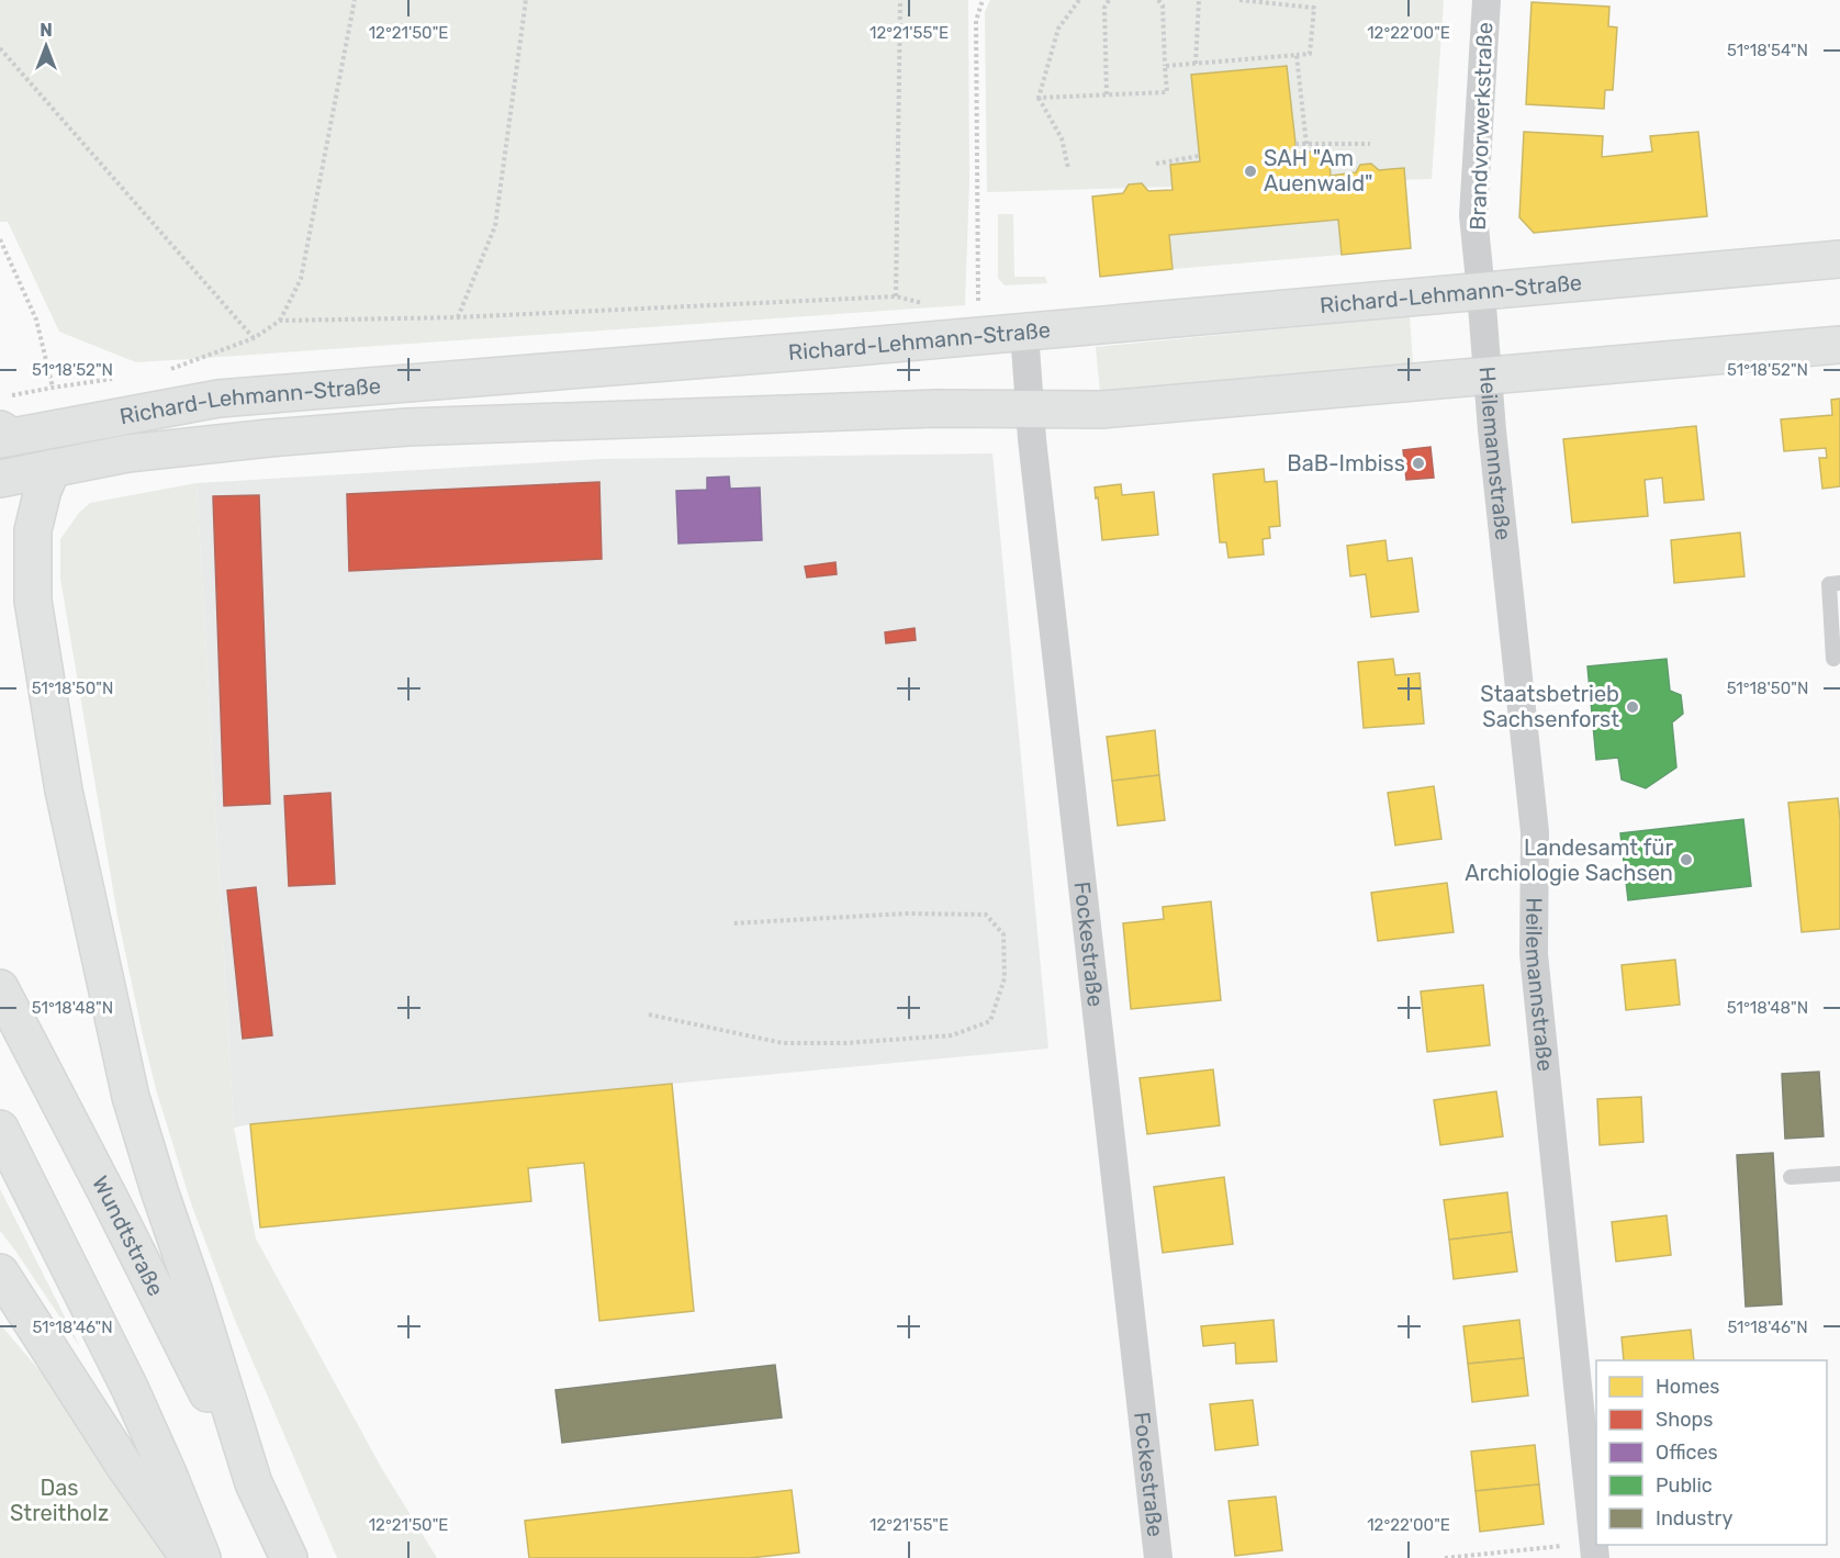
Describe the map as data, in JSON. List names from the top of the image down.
{
  "streets": {
    "main road": ["Richard-Lehmann-Straße", "Wundtstraße"],
    "street": ["Brandvorwerkstraße", "Heilemannstraße", "Fockestraße"]
  },
  "crossings": [
    ["Brandvorwerkstraße", "Richard-Lehmann-Straße"],
    ["Brandvorwerkstraße", "Heilemannstraße"],
    ["Richard-Lehmann-Straße", "Heilemannstraße"],
    ["Richard-Lehmann-Straße", "Fockestraße"]
  ],
  "parks": ["Das Streitholz"],
  "places": [
    "SAH \"Am Auenwald\"",
    "BaB-Imbiss",
    "Staatsbetrieb Sachsenforst",
    "Landesamt für Archiologie Sachsen"
  ],
  "legend": [
    "Homes",
    "Shops",
    "Offices",
    "Public",
    "Industry"
  ],
  "north": "top",
  "coordinates": [
    "12°21'50\"E",
    "12°21'55\"E",
    "12°22'00\"E",
    "51°18'54\"N",
    "51°18'52\"N",
    "51°18'50\"N",
    "51°18'48\"N",
    "51°18'46\"N"
  ]
}
